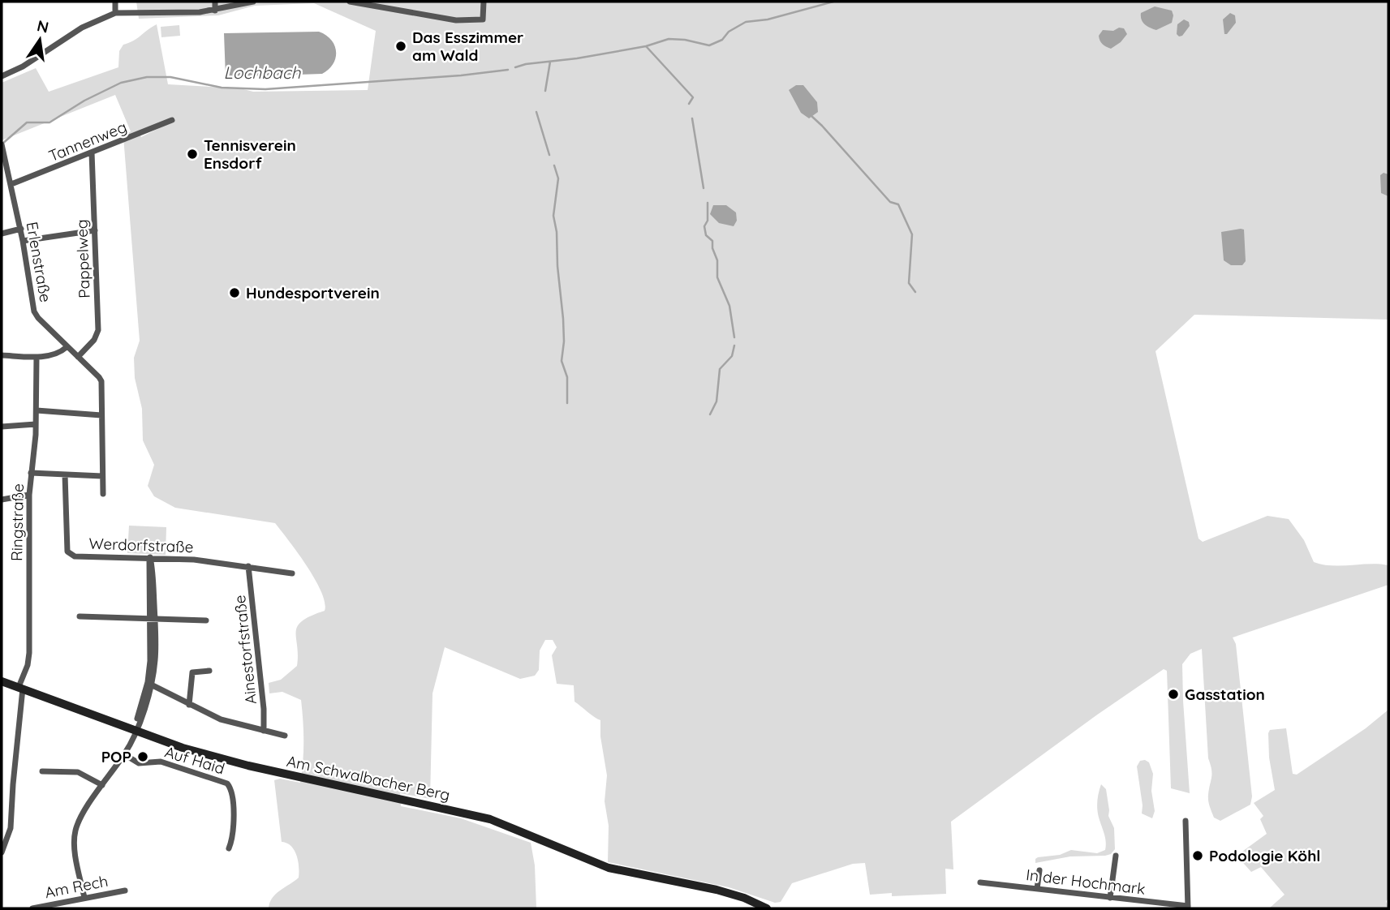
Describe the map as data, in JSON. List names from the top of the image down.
{
  "streets": {
    "main road": ["Am Schwalbacher Berg"],
    "street": [
      "Tannenweg",
      "Pappelweg",
      "Erlenstraße",
      "Ringstraße",
      "Werdorfstraße",
      "Ainestorfstraße",
      "Auf Haid",
      "In der Hochmark",
      "Am Rech"
    ]
  },
  "crossings": [
    ["Tannenweg", "Pappelweg"],
    ["Tannenweg", "Erlenstraße"],
    ["Pappelweg", "Erlenstraße"],
    ["Ringstraße", "Am Schwalbacher Berg"],
    ["Werdorfstraße", "Ainestorfstraße"]
  ],
  "water": ["Lochbach"],
  "places": [
    "Das Esszimmer am Wald",
    "Tennisverein Ensdorf",
    "Hundesportverein",
    "Gasstation",
    "POP",
    "Podologie Köhl"
  ],
  "north": "top"
}
